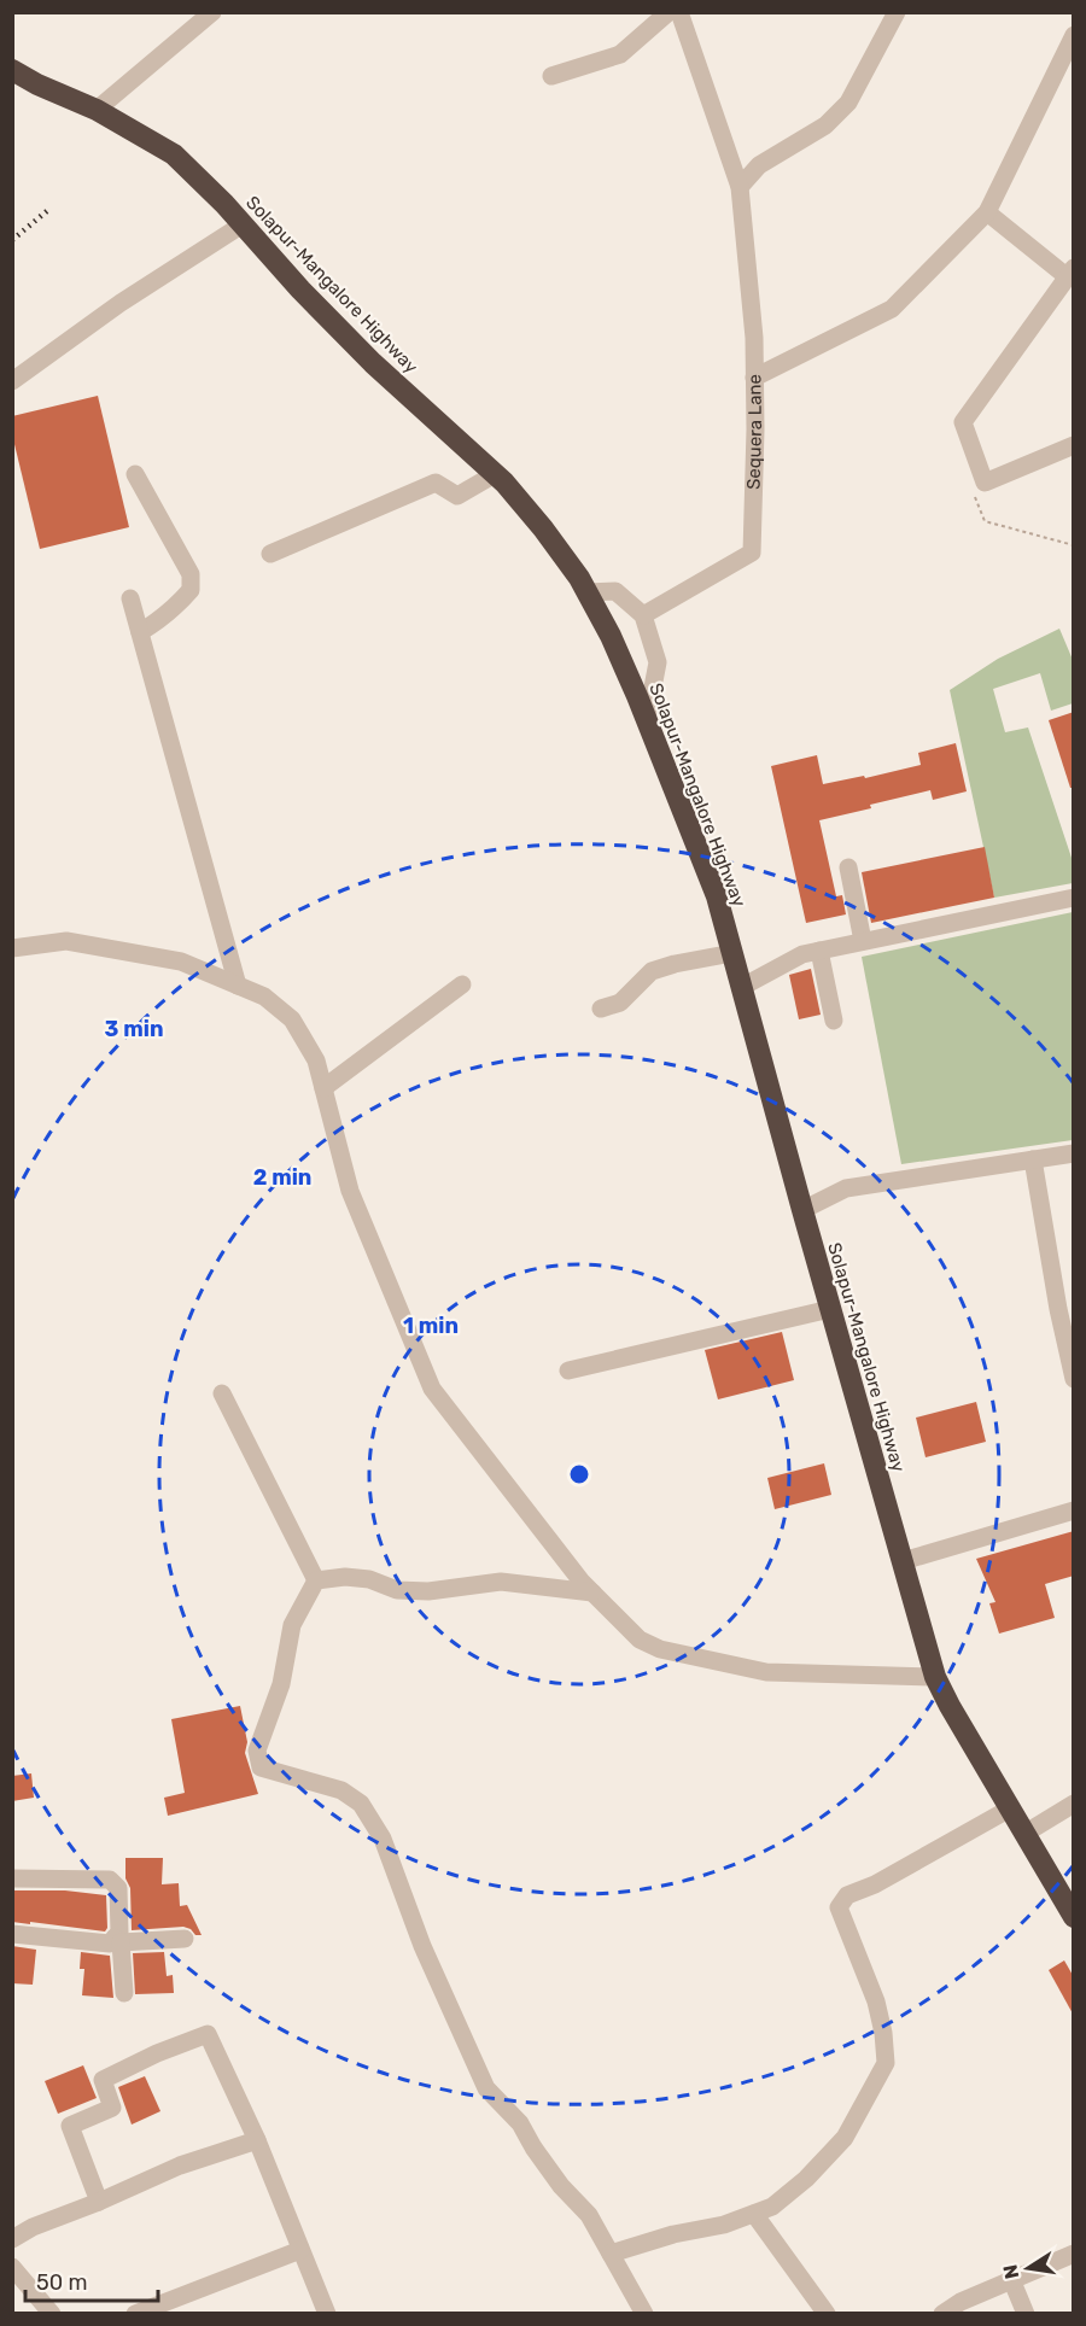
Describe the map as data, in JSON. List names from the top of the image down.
{
  "streets": {
    "highway": ["Solapur-Mangalore Highway"],
    "street": ["Sequera Lane"]
  },
  "scale_bar": "50 m",
  "north": "left",
  "rings": ["3 min", "2 min", "1 min"]
}
